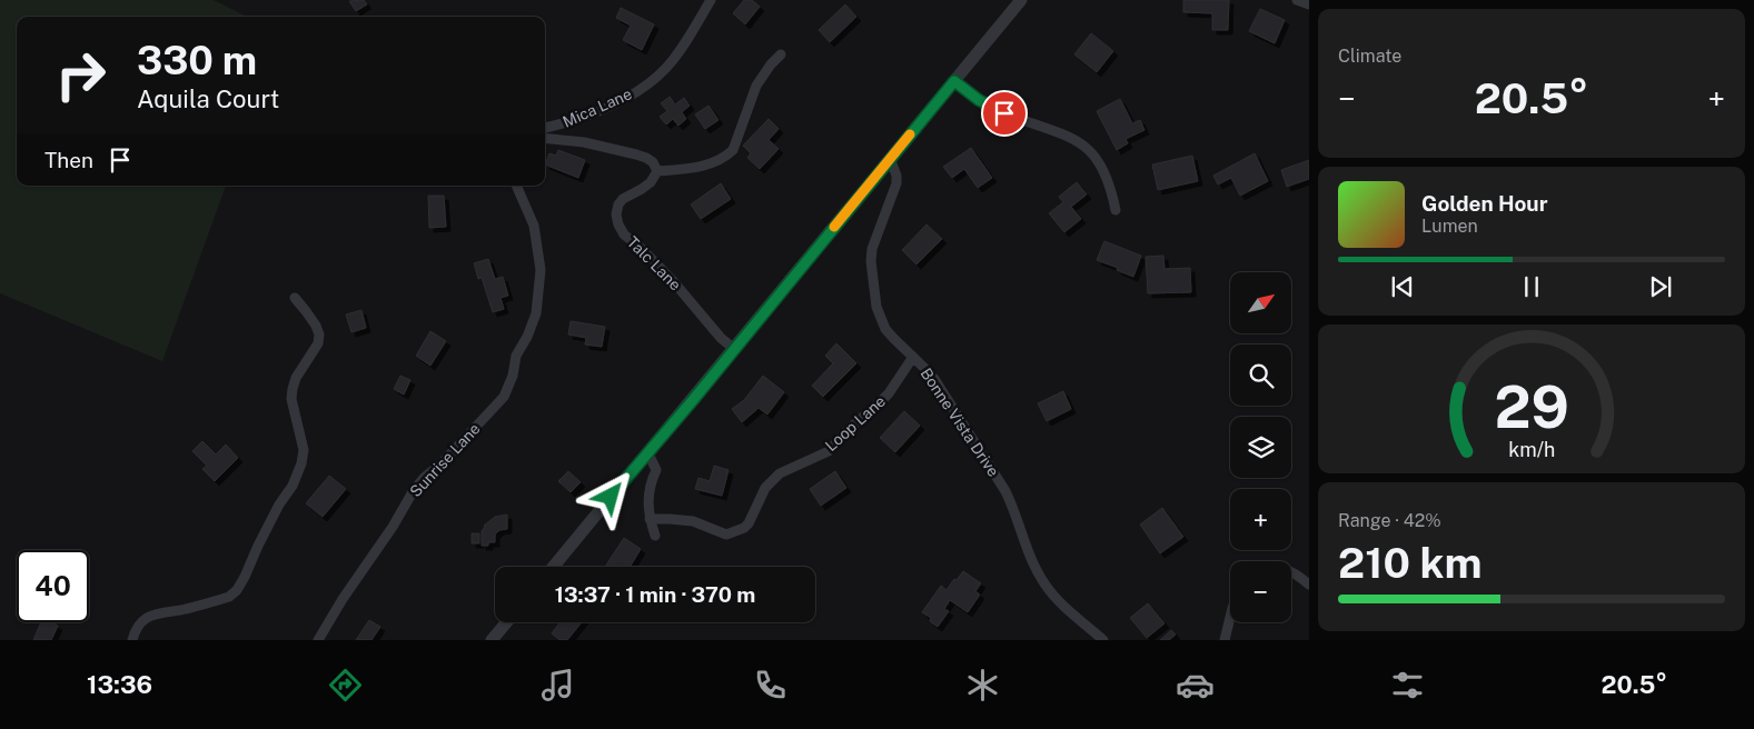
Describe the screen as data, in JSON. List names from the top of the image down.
{
  "streets": {
    "street": [
      "Mica Lane",
      "Talc Lane",
      "Bonne Vista Drive",
      "Loop Lane",
      "Sunrise Lane"
    ]
  },
  "crossings": [
    ["Bonne Vista Drive", "Loop Lane"]
  ],
  "north": "top right",
  "page": {
    "tile": [
      "Climate",
      ["Range · 42%", "210 km"]
    ],
    "turn": ["330 m", "Aquila Court"],
    "heat": ["−", "20.5°", "+"],
    "then": "Then",
    "song": ["Golden Hour", "Lumen"],
    "map_buttons": ["+", "−"],
    "limit": "40",
    "trip": "13:37 · 1 min · 370 m",
    "tabs": ["13:36", "20.5°"],
    "gauge": ["29", "km/h"]
  }
}
